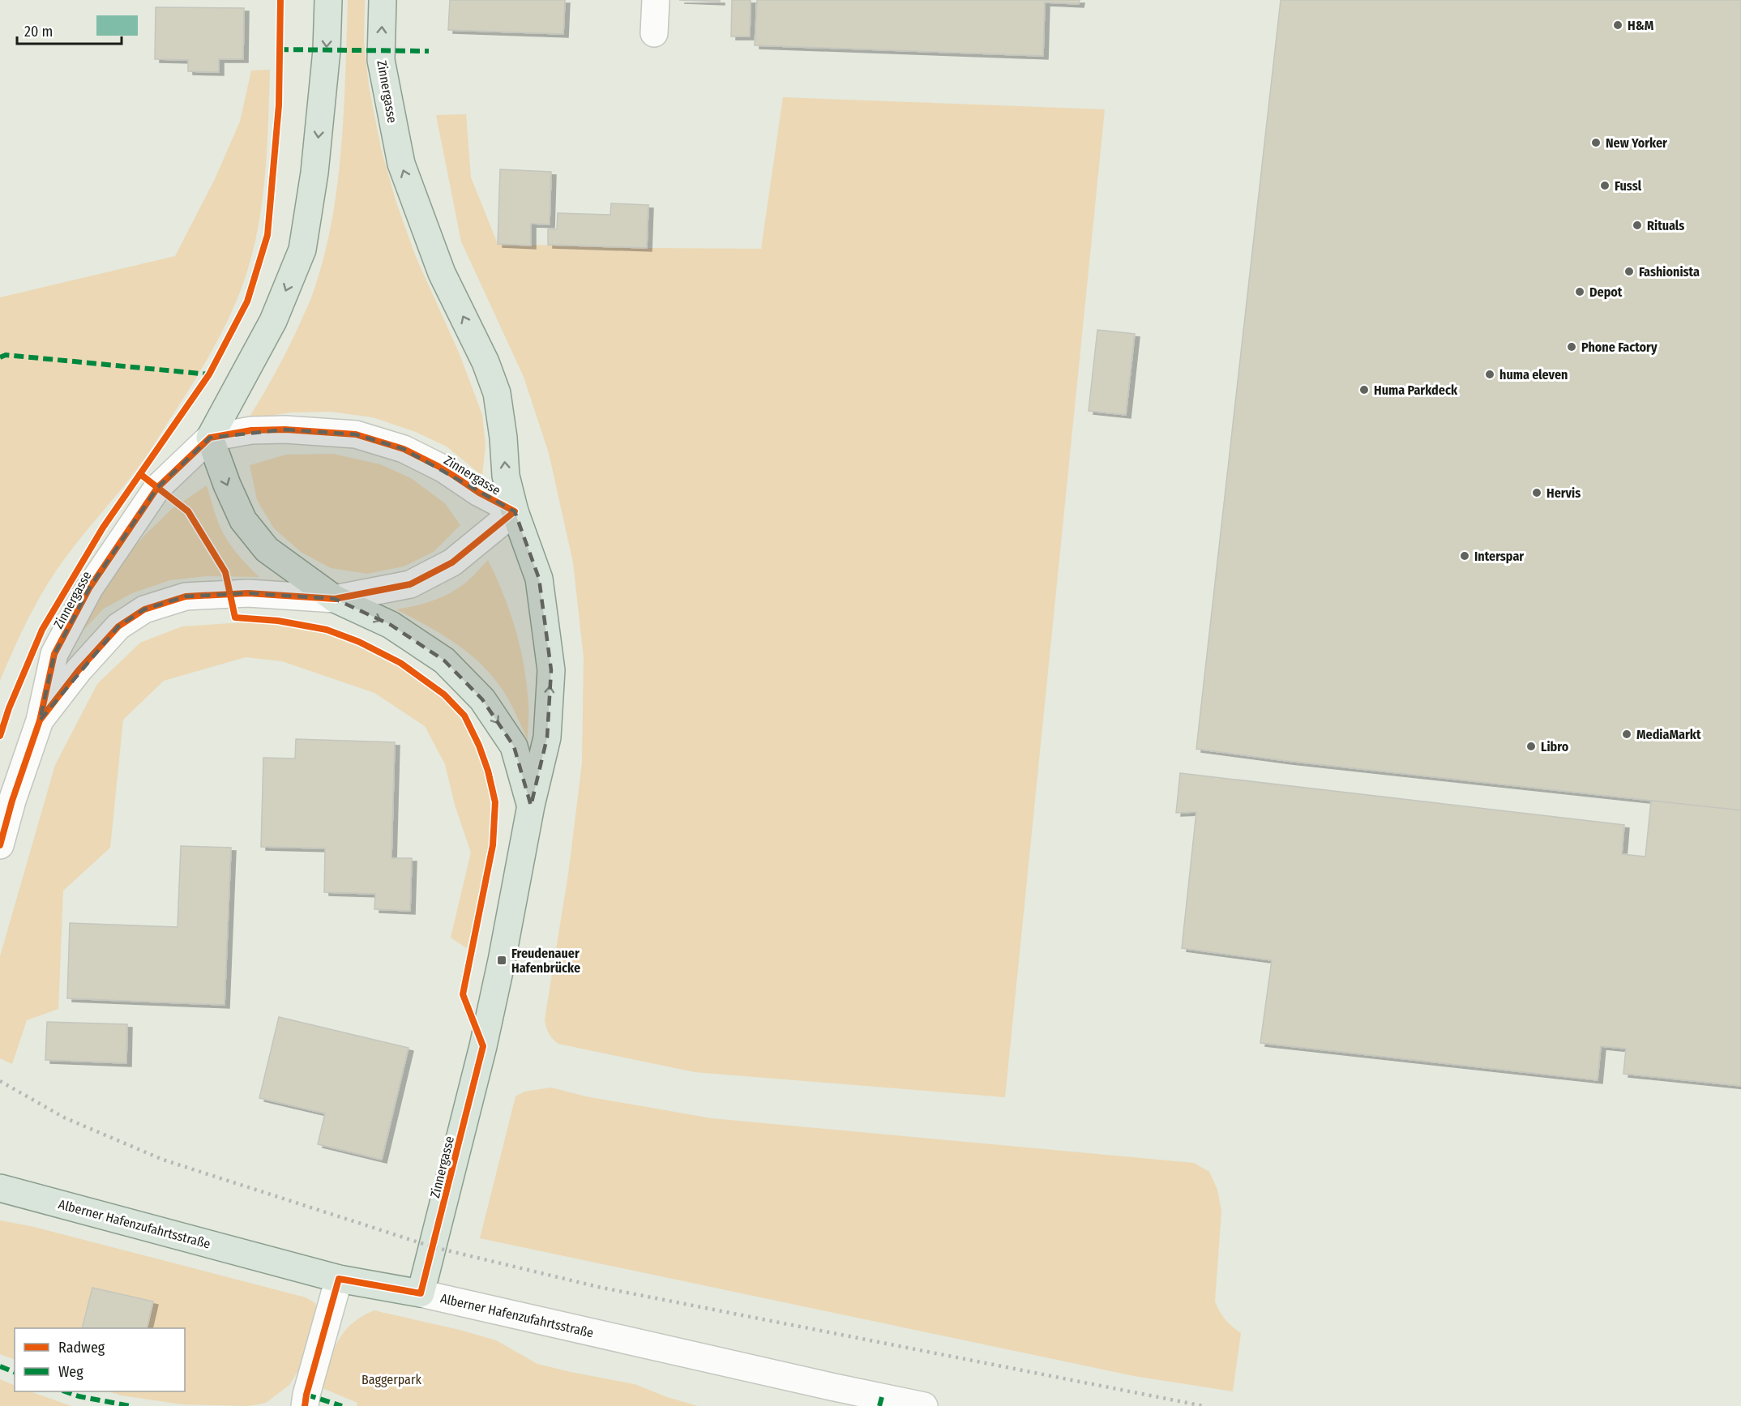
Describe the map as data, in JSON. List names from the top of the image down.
{
  "streets": {
    "main road": ["Zinnergasse", "Alberner Hafenzufahrtsstraße"]
  },
  "crossings": [
    ["Zinnergasse", "Alberner Hafenzufahrtsstraße"]
  ],
  "parks": ["Baggerpark"],
  "places": {
    "other": [
      "H&M",
      "New Yorker",
      "Fussl",
      "Rituals",
      "Fashionista",
      "Depot",
      "Phone Factory",
      "huma eleven",
      "Huma Parkdeck",
      "Hervis",
      "Interspar",
      "MediaMarkt",
      "Libro"
    ],
    "transit": ["Freudenauer Hafenbrücke"]
  },
  "legend": ["Radweg", "Weg"],
  "scale_bar": "20 m"
}
